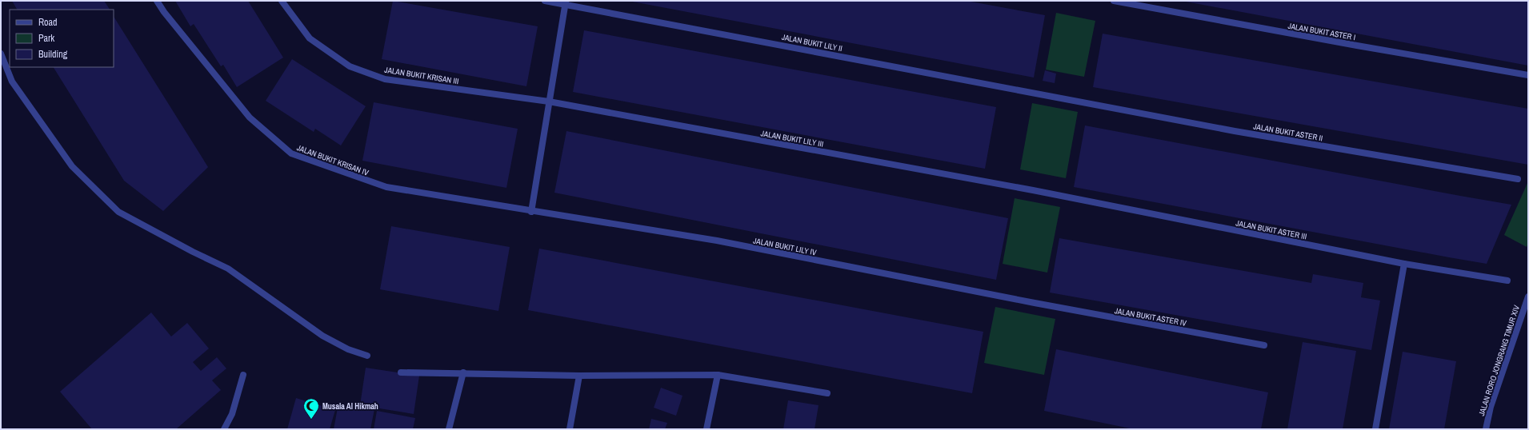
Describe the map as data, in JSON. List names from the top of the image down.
{
  "streets": {
    "street": [
      "JALAN BUKIT ASTER I",
      "JALAN BUKIT LILY II",
      "JALAN BUKIT KRISAN III",
      "JALAN BUKIT ASTER II",
      "JALAN BUKIT LILY III",
      "JALAN BUKIT KRISAN IV",
      "JALAN BUKIT ASTER III",
      "JALAN BUKIT LILY IV",
      "JALAN BUKIT ASTER IV",
      "JALAN RORO JONGRANG TIMUR XIV"
    ]
  },
  "crossings": [
    ["JALAN BUKIT LILY II", "JALAN BUKIT ASTER II"],
    ["JALAN BUKIT KRISAN III", "JALAN BUKIT LILY III"],
    ["JALAN BUKIT LILY III", "JALAN BUKIT ASTER III"],
    ["JALAN BUKIT KRISAN IV", "JALAN BUKIT LILY IV"],
    ["JALAN BUKIT LILY IV", "JALAN BUKIT ASTER IV"]
  ],
  "places": {
    "mosque": ["Musala Al Hikmah"]
  },
  "legend": ["Road", "Park", "Building"]
}
